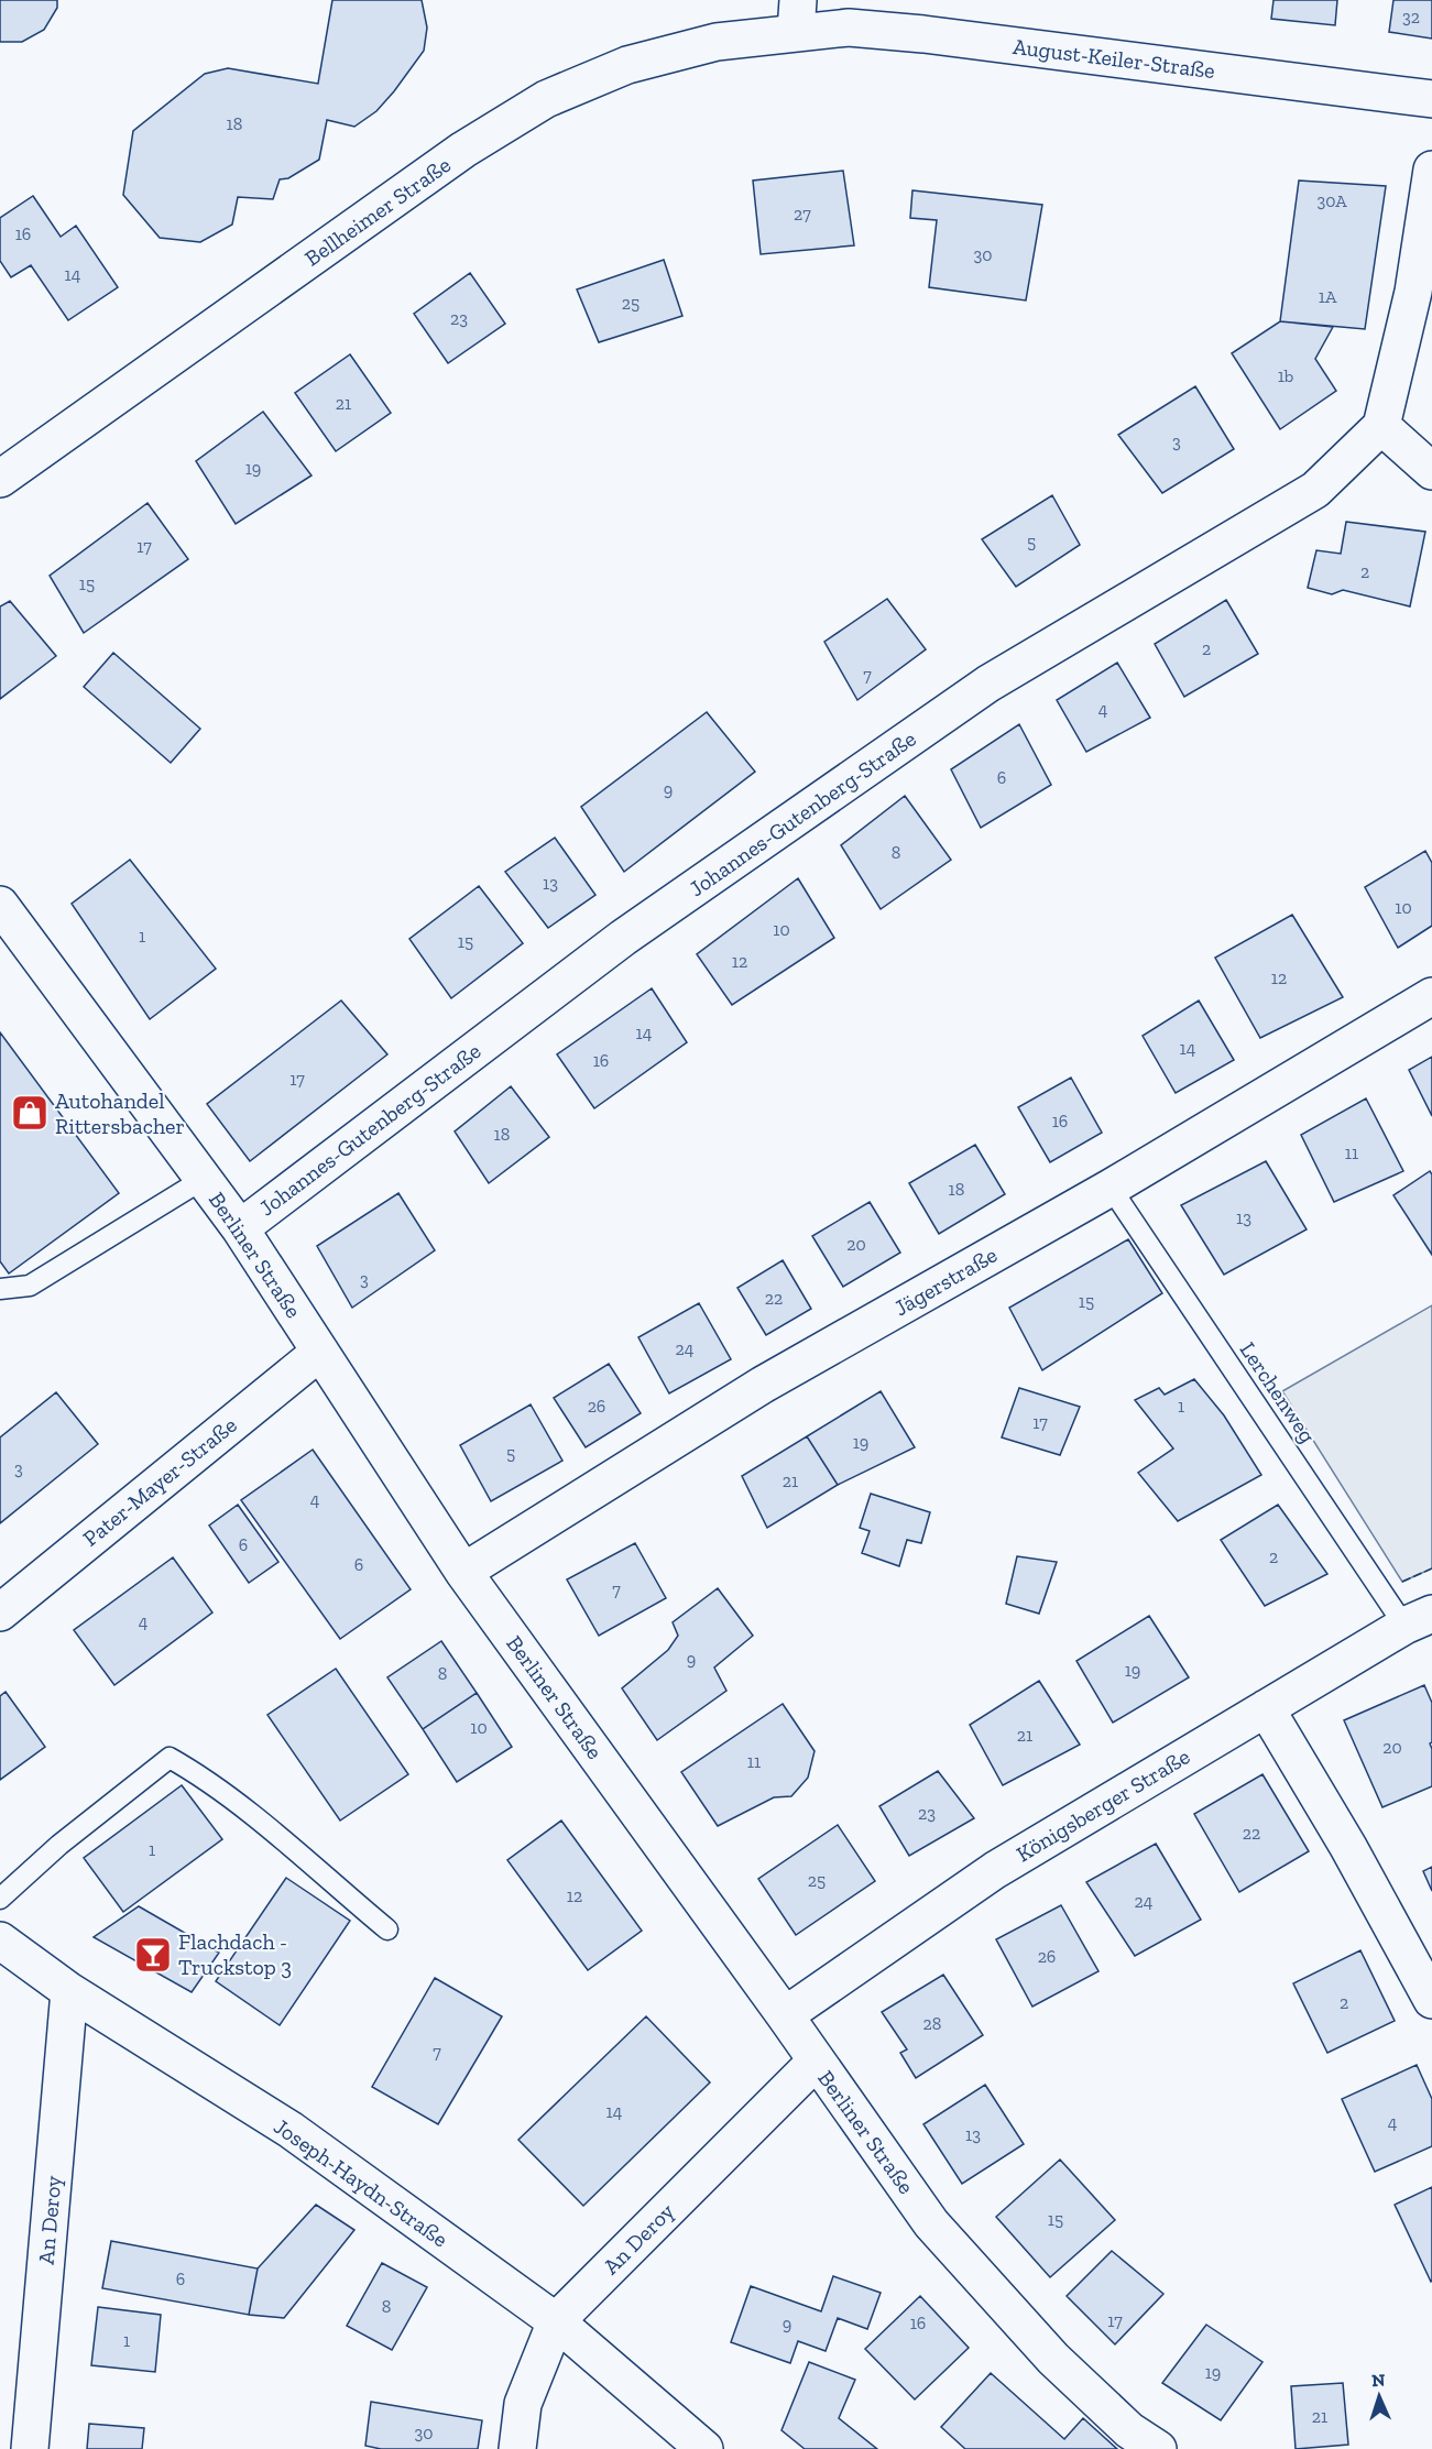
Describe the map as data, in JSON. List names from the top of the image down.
{
  "streets": {
    "street": [
      "August-Keiler-Straße",
      "Bellheimer Straße",
      "Johannes-Gutenberg-Straße",
      "Berliner Straße",
      "Jägerstraße",
      "Pater-Mayer-Straße",
      "Königsberger Straße",
      "Joseph-Haydn-Straße",
      "An Deroy"
    ],
    "lane": ["Lerchenweg"]
  },
  "crossings": [
    ["August-Keiler-Straße", "Bellheimer Straße"],
    ["Johannes-Gutenberg-Straße", "Berliner Straße"],
    ["Berliner Straße", "Jägerstraße"],
    ["Berliner Straße", "Pater-Mayer-Straße"],
    ["Berliner Straße", "Königsberger Straße"],
    ["Berliner Straße", "An Deroy"],
    ["Jägerstraße", "Lerchenweg"],
    ["Lerchenweg", "Königsberger Straße"],
    ["Joseph-Haydn-Straße", "An Deroy"]
  ],
  "places": {
    "shop": ["Autohandel Rittersbacher"],
    "bar": ["Flachdach - Truckstop 3"]
  },
  "house_numbers": [
    "32",
    "18",
    "30A",
    "27",
    "16",
    "30",
    "14",
    "1A",
    "25",
    "23",
    "1b",
    "21",
    "3",
    "19",
    "5",
    "17",
    "2",
    "15",
    "2",
    "7",
    "4",
    "6",
    "9",
    "8",
    "13",
    "10",
    "10",
    "1",
    "15",
    "12",
    "12",
    "14",
    "14",
    "16",
    "17",
    "16",
    "18",
    "11",
    "18",
    "13",
    "20",
    "3",
    "22",
    "15",
    "24",
    "26",
    "1",
    "17",
    "19",
    "5",
    "3",
    "21",
    "4",
    "6",
    "2",
    "6",
    "7",
    "4",
    "9",
    "19",
    "8",
    "10",
    "21",
    "20",
    "11",
    "23",
    "22",
    "1",
    "25",
    "12",
    "24",
    "26",
    "2",
    "28",
    "7",
    "14",
    "4",
    "13",
    "15",
    "6",
    "8",
    "17",
    "16",
    "9",
    "1",
    "19",
    "21",
    "30"
  ],
  "north": "top"
}
